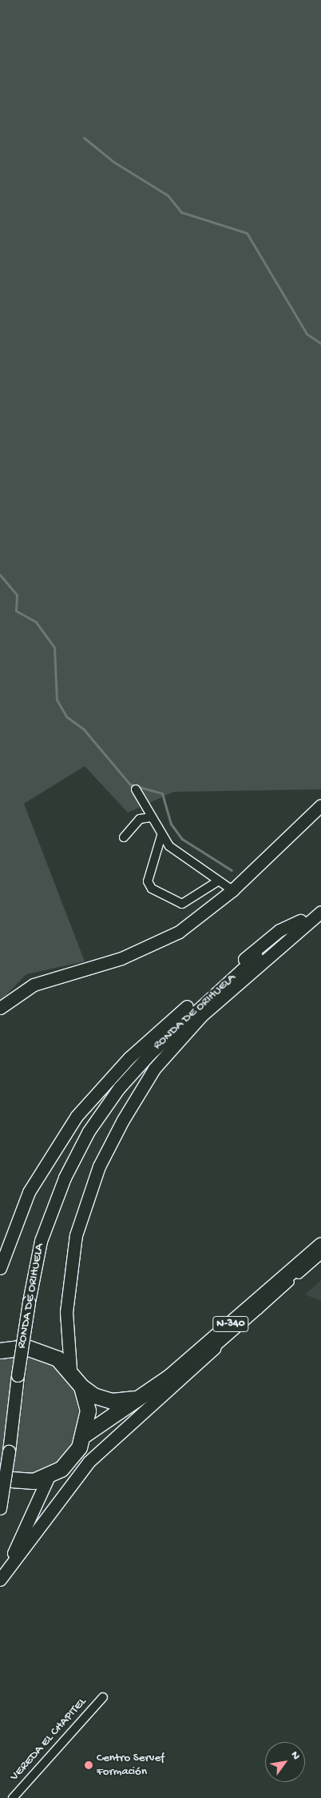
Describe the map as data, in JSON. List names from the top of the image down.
{
  "streets": {
    "highway": ["N-340"],
    "main road": ["RONDA DE ORIHUELA"],
    "street": ["VEREDA EL CHAPITEL"]
  },
  "places": ["Centro Servef Formación"],
  "north": "top right"
}
